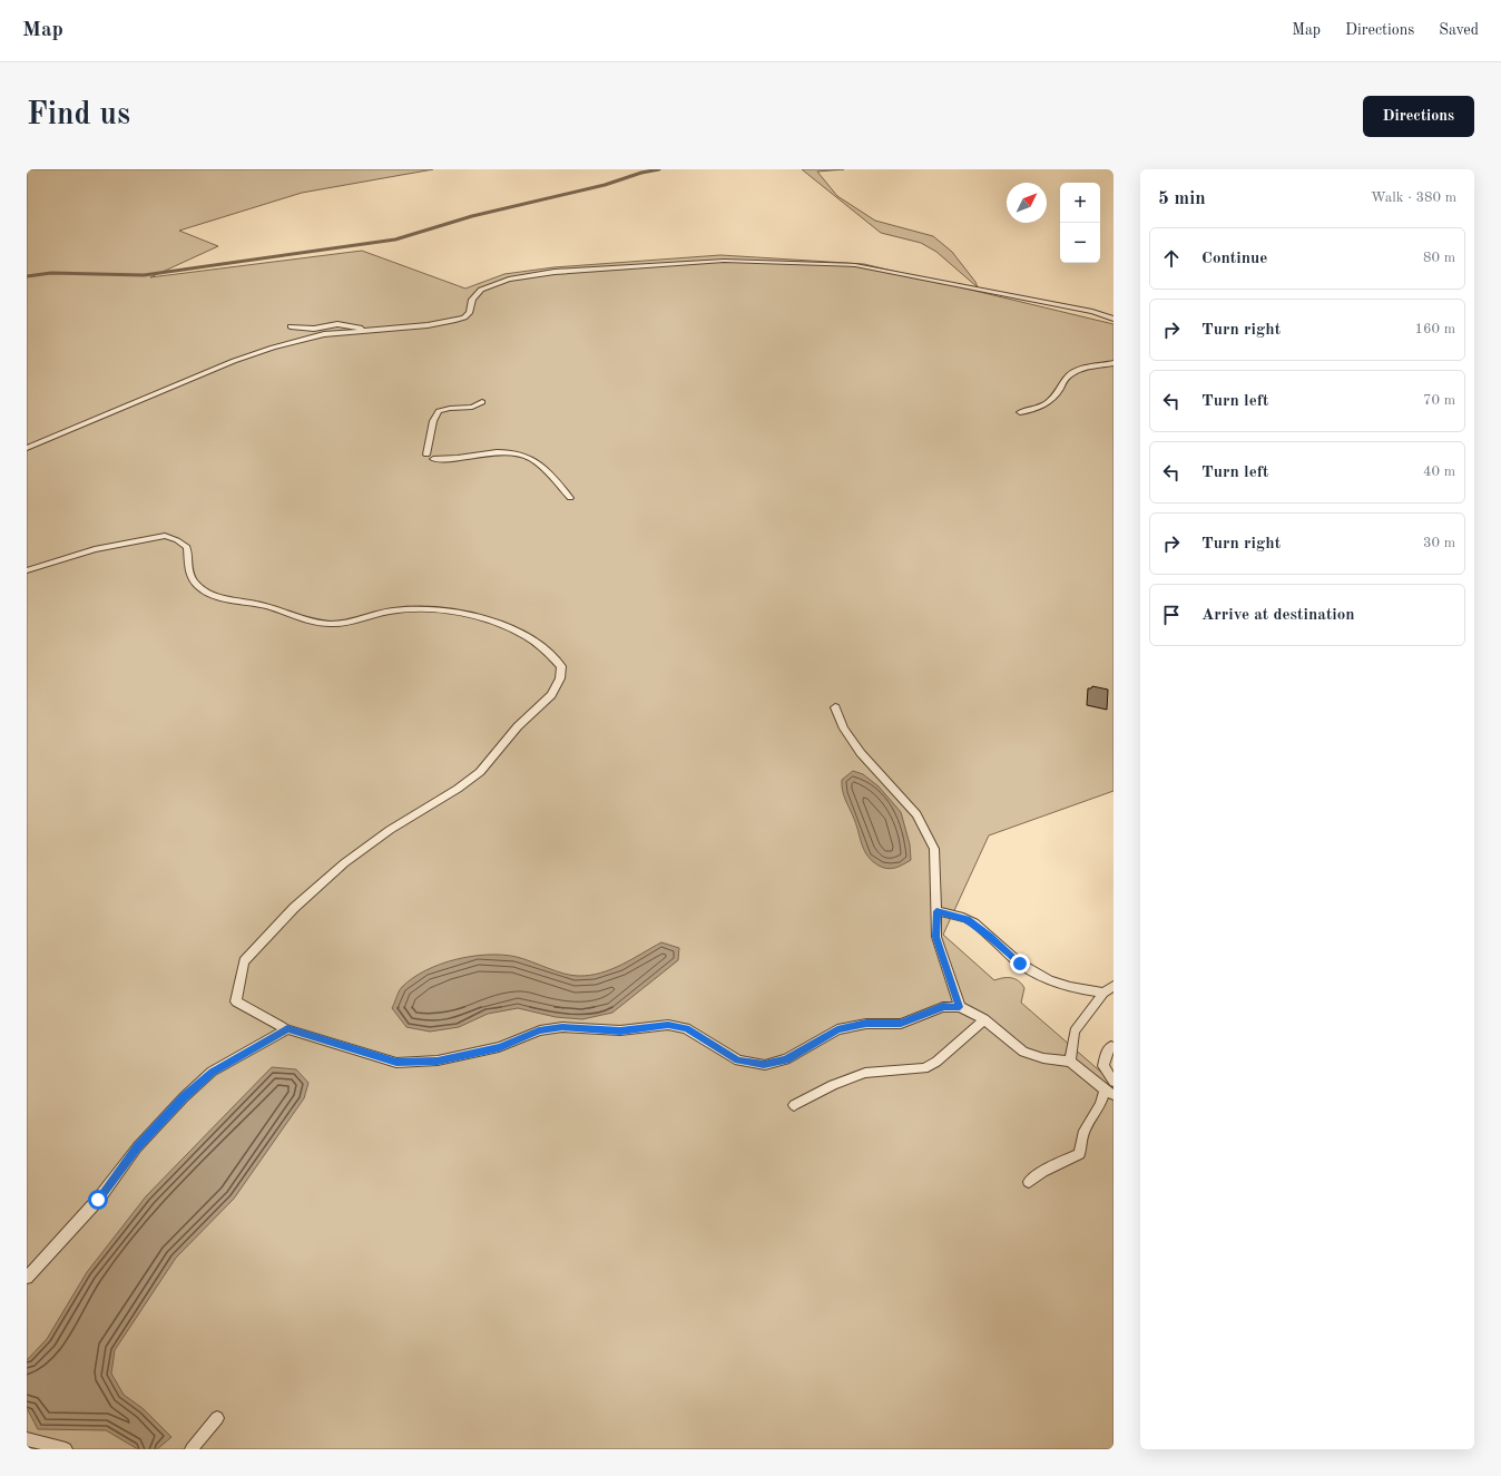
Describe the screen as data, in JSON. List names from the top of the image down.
{
  "north": "top right",
  "page": {
    "header": "Map",
    "nav": ["Map", "Directions", "Saved"],
    "buttons": "Directions",
    "title": "Find us",
    "heading": ["5 min", "Walk · 380 m"],
    "map_buttons": ["+", "−"],
    "list": [
      ["Continue", "80 m"],
      ["Turn right", "160 m"],
      ["Turn left", "70 m"],
      ["Turn left", "40 m"],
      ["Turn right", "30 m"],
      "Arrive at destination"
    ]
  }
}
